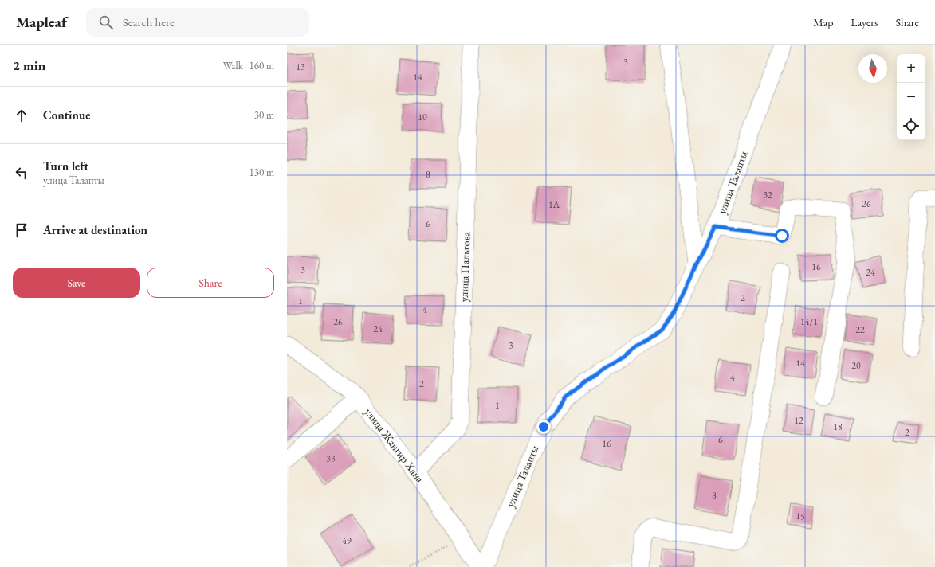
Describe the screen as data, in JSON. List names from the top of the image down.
{
  "streets": {
    "street": ["улица Талапты", "улица Пальгова", "улица Жангир Хана"]
  },
  "crossings": [
    ["улица Пальгова", "улица Жангир Хана"]
  ],
  "house_numbers": [
    "3",
    "13",
    "14",
    "10",
    "8",
    "32",
    "26",
    "1А",
    "6",
    "16",
    "3",
    "24",
    "2",
    "1",
    "4",
    "26",
    "14/1",
    "24",
    "22",
    "3",
    "14",
    "20",
    "4",
    "2",
    "1",
    "12",
    "18",
    "2",
    "6",
    "16",
    "33",
    "8",
    "15",
    "49"
  ],
  "north": "bottom",
  "page": {
    "header": "Mapleaf",
    "search": "Search here",
    "nav": ["Map", "Layers", "Share"],
    "heading": ["2 min", "Walk · 160 m"],
    "map_buttons": ["+", "−"],
    "list": [
      ["Continue", "30 m"],
      ["Turn left", "улица Талапты", "130 m"],
      "Arrive at destination"
    ],
    "buttons": ["Save", "Share"]
  }
}
